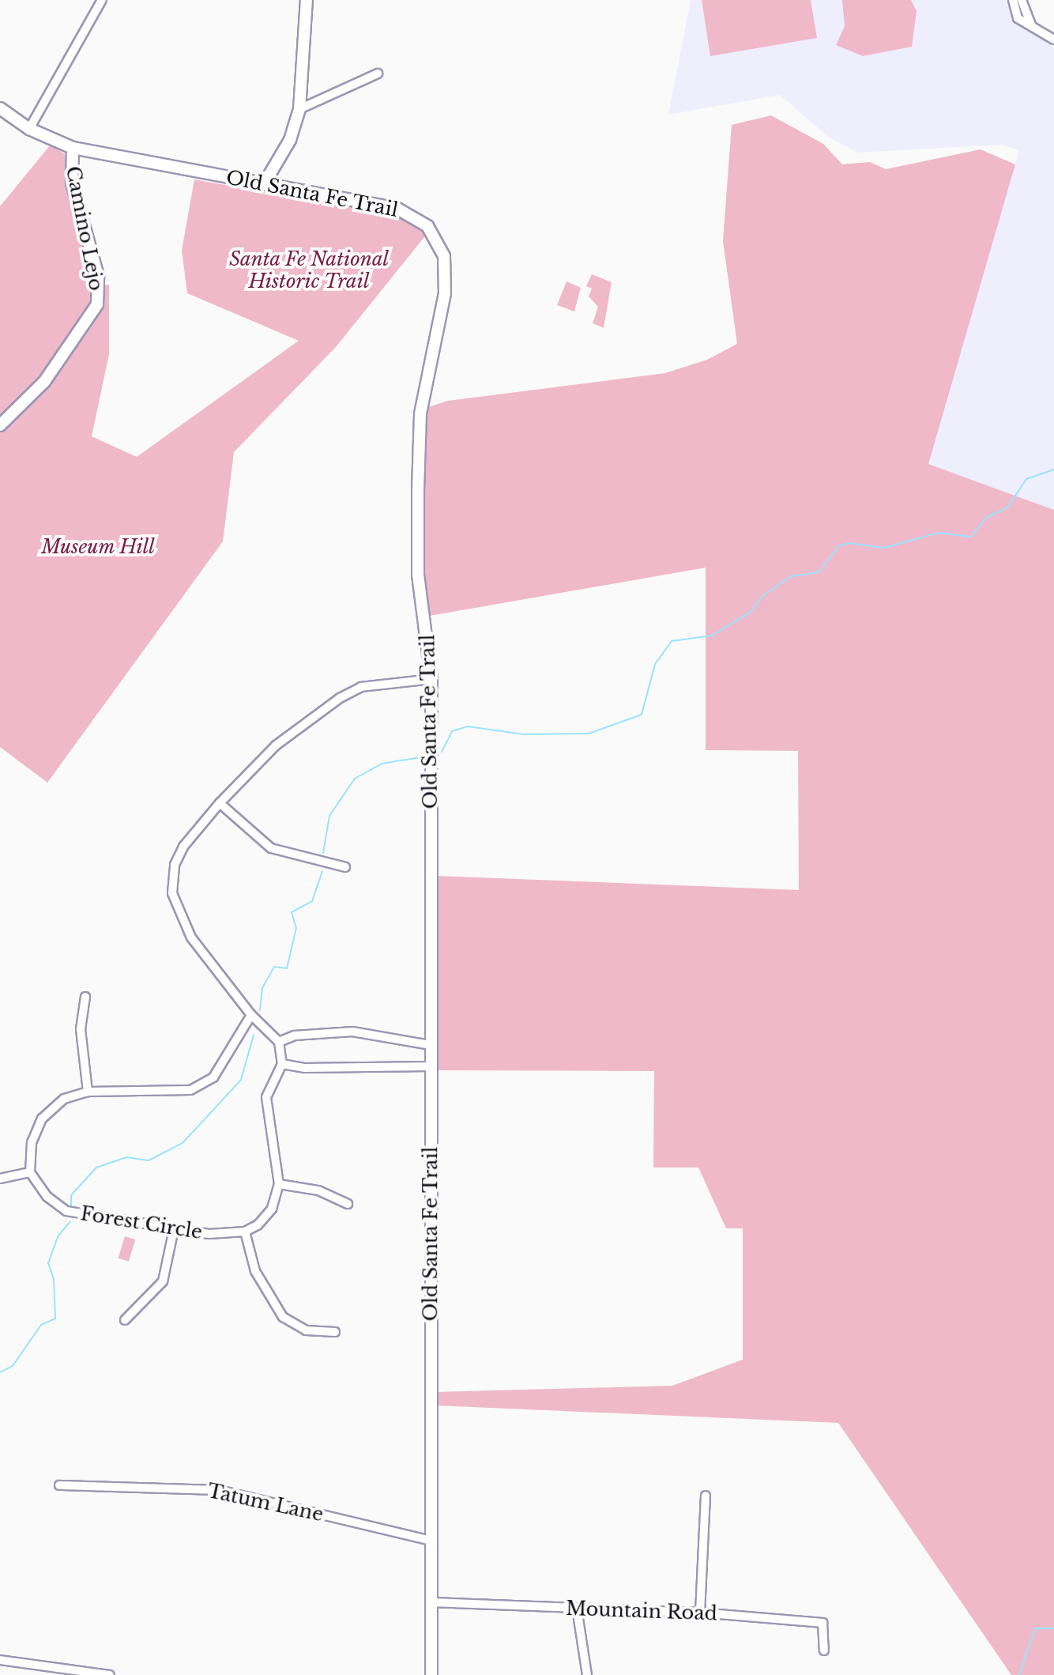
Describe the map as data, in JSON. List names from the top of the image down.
{
  "streets": {
    "street": [
      "Old Santa Fe Trail",
      "Camino Lejo",
      "Forest Circle",
      "Tatum Lane",
      "Mountain Road"
    ]
  },
  "crossings": [
    ["Old Santa Fe Trail", "Camino Lejo"],
    ["Old Santa Fe Trail", "Tatum Lane"],
    ["Old Santa Fe Trail", "Mountain Road"]
  ],
  "parks": ["Santa Fe National Historic Trail", "Museum Hill"]
}
